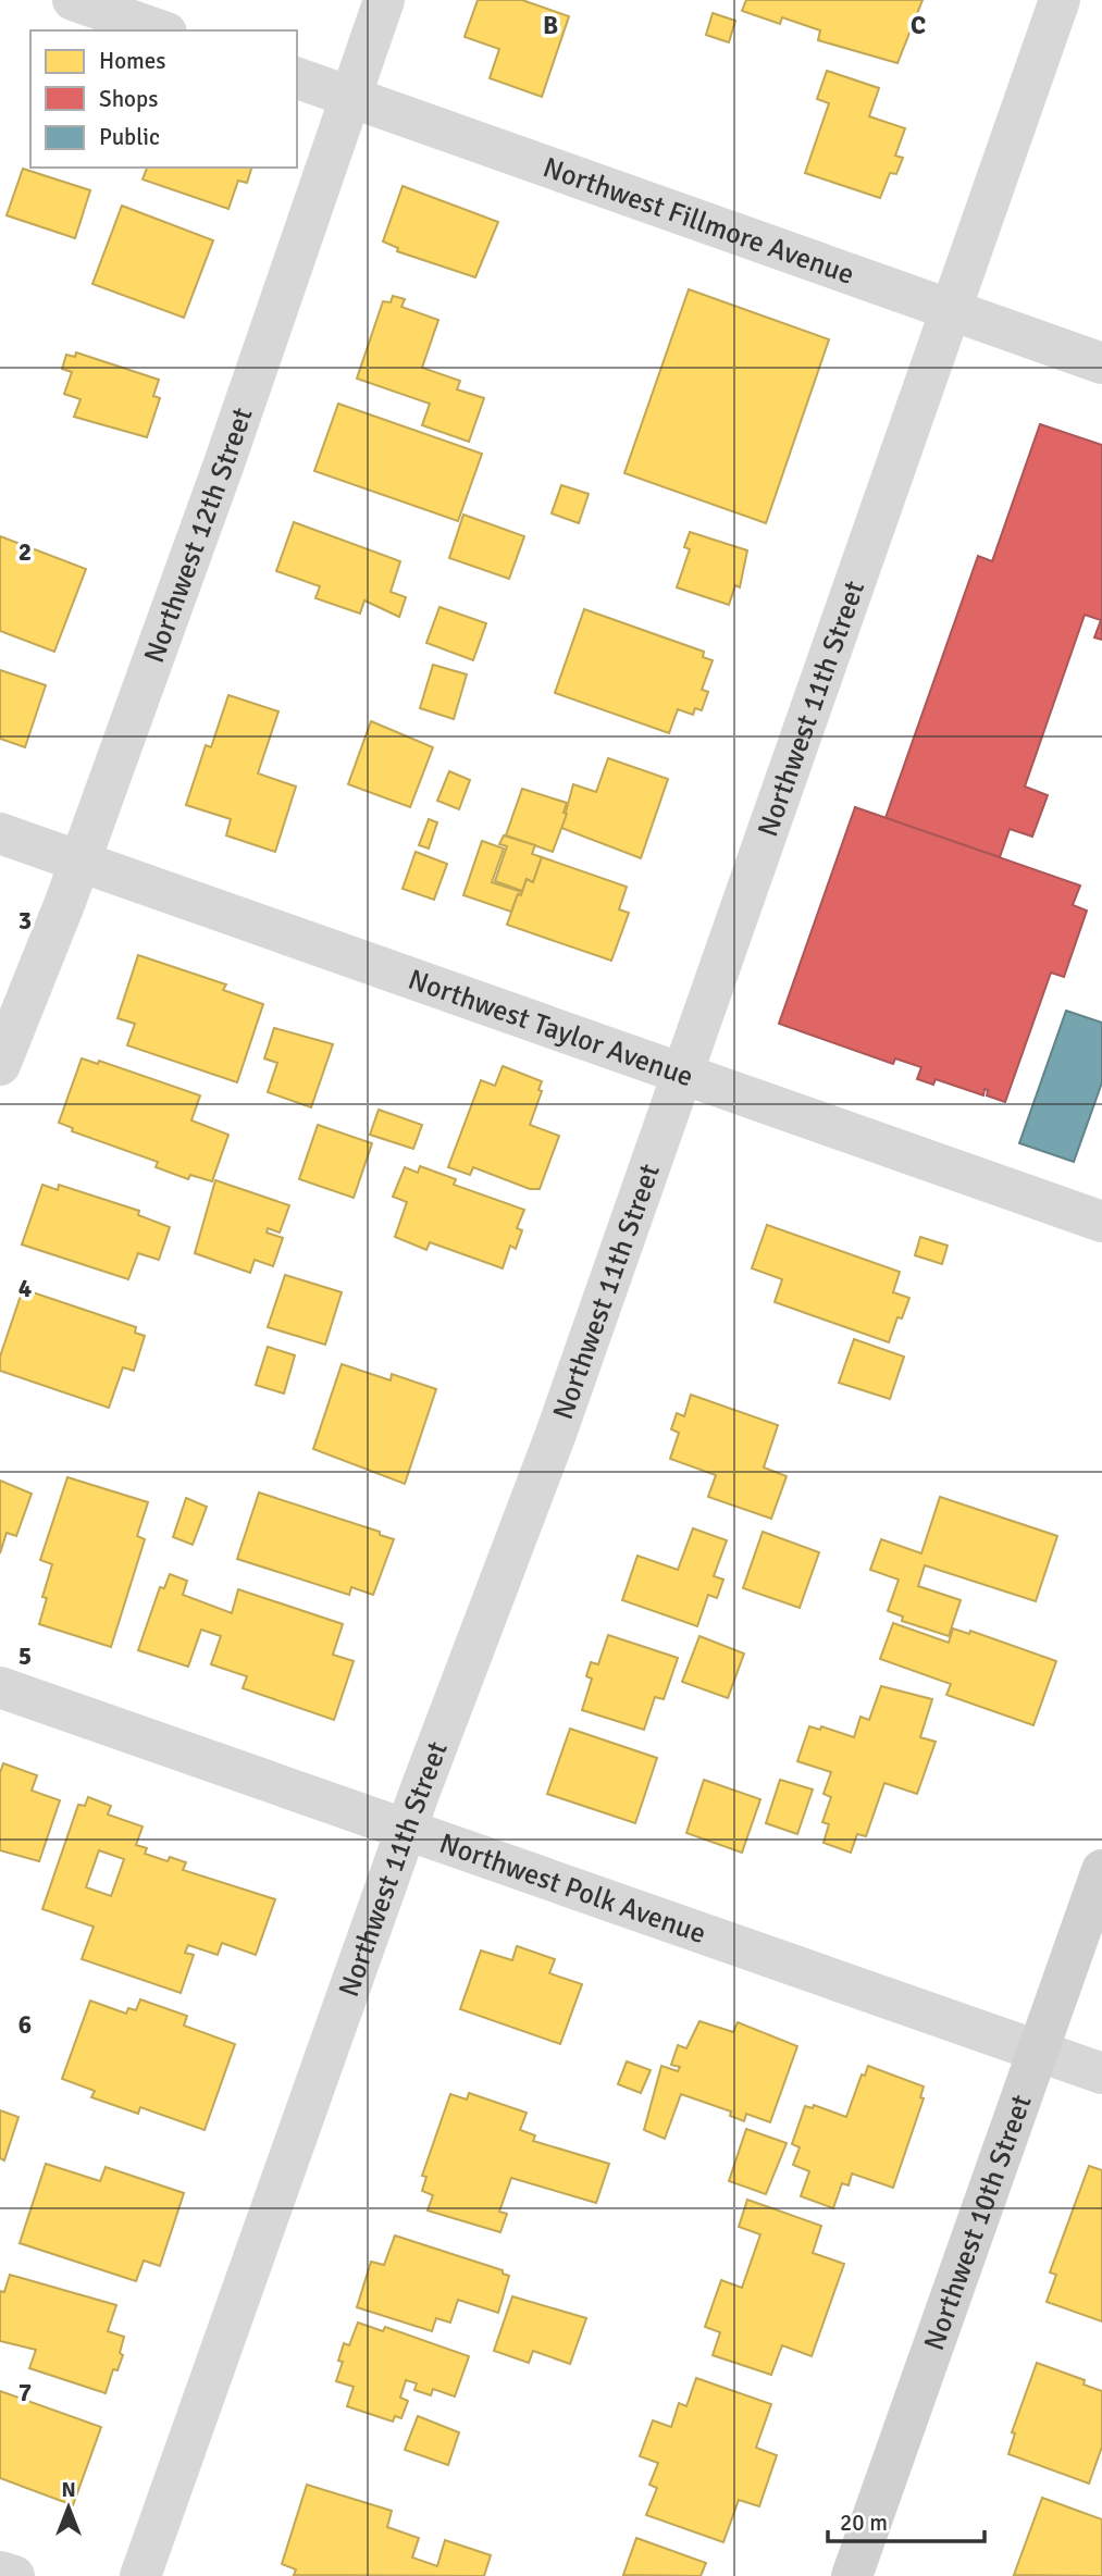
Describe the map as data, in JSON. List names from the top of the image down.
{
  "streets": {
    "street": [
      "Northwest Fillmore Avenue",
      "Northwest 12th Street",
      "Northwest 11th Street",
      "Northwest Taylor Avenue",
      "Northwest Polk Avenue",
      "Northwest 10th Street"
    ]
  },
  "crossings": [
    ["Northwest Fillmore Avenue", "Northwest 12th Street"],
    ["Northwest Fillmore Avenue", "Northwest 11th Street"],
    ["Northwest 12th Street", "Northwest Taylor Avenue"],
    ["Northwest 11th Street", "Northwest Taylor Avenue"],
    ["Northwest 11th Street", "Northwest Polk Avenue"],
    ["Northwest Polk Avenue", "Northwest 10th Street"]
  ],
  "legend": ["Homes", "Shops", "Public"],
  "scale_bar": "20 m",
  "north": "top",
  "grid": {
    "columns": ["B", "C"],
    "rows": [
      "2",
      "3",
      "4",
      "5",
      "6",
      "7"
    ]
  }
}
